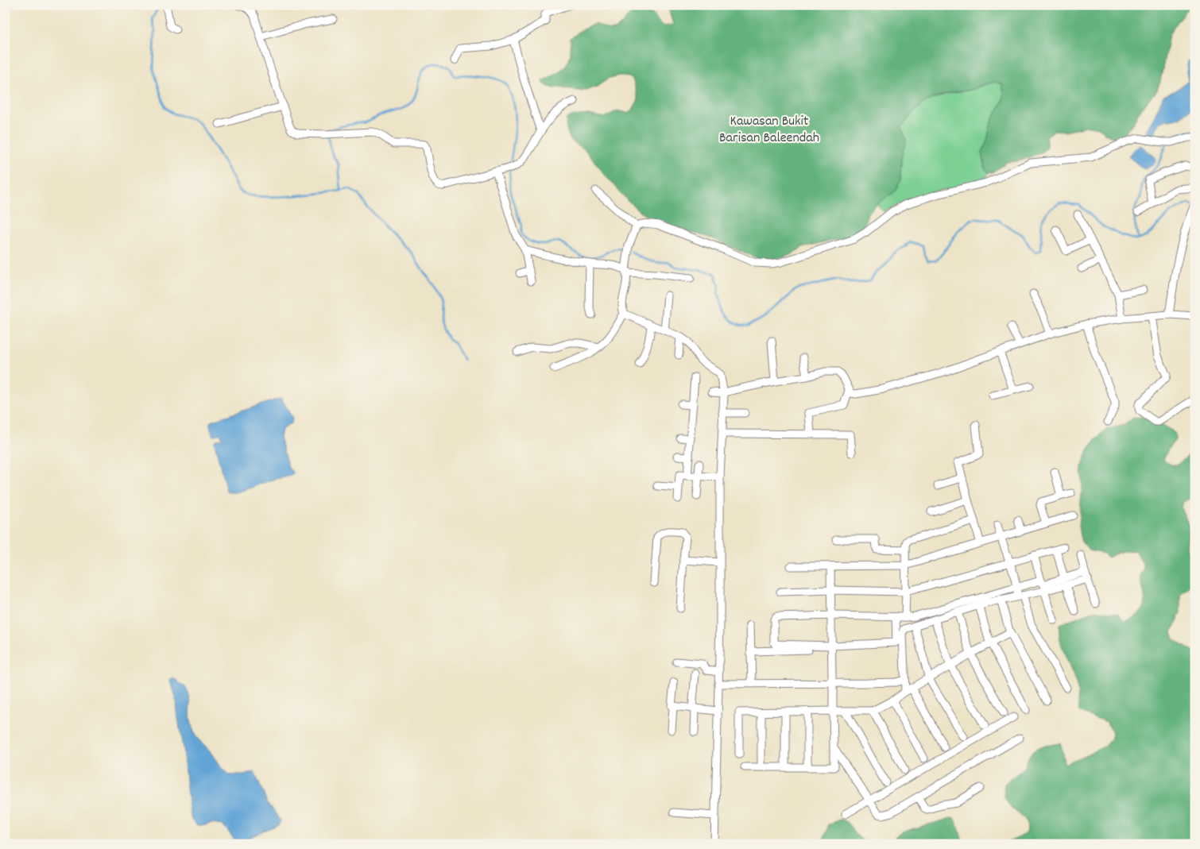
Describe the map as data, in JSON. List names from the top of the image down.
{
  "parks": ["Kawasan Bukit Barisan Baleendah"]
}
